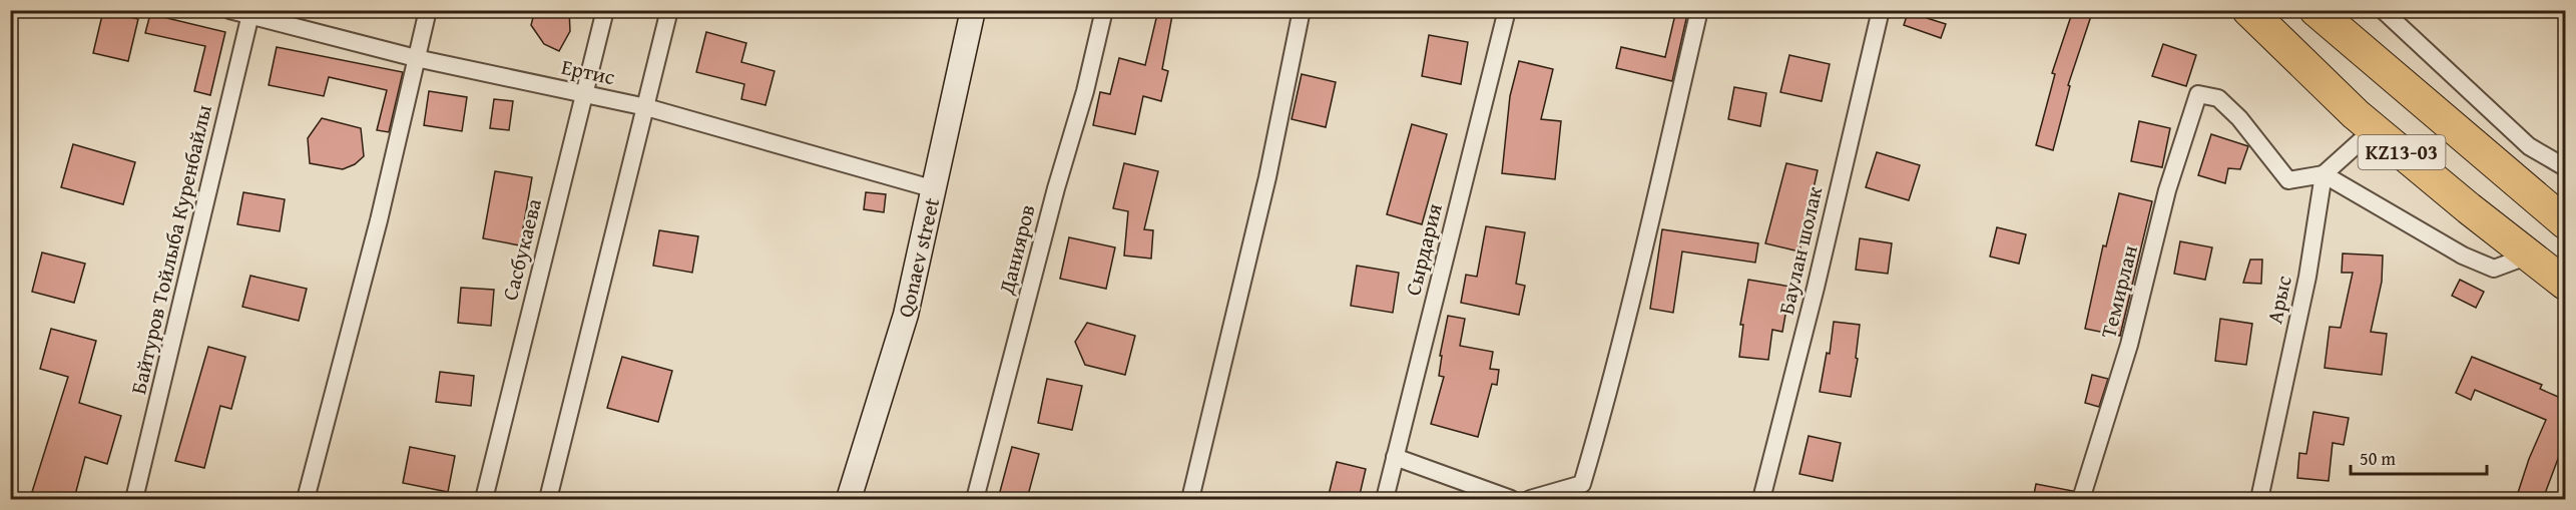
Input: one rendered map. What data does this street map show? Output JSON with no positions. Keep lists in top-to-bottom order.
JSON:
{
  "streets": {
    "highway": ["KZ13-03"],
    "main road": ["Qonaev street"],
    "street": [
      "Ертис",
      "Байтуров Тойлыба Куренбайлы",
      "Сасбукаева",
      "Данияров",
      "Сырдария",
      "Баулан шолак",
      "Темирлан",
      "Арыс"
    ]
  },
  "crossings": [
    ["Ертис", "Байтуров Тойлыба Куренбайлы"],
    ["Ертис", "Сасбукаева"],
    ["Ертис", "Qonaev street"],
    ["Темирлан", "Арыс"]
  ],
  "scale_bar": "50 m"
}
